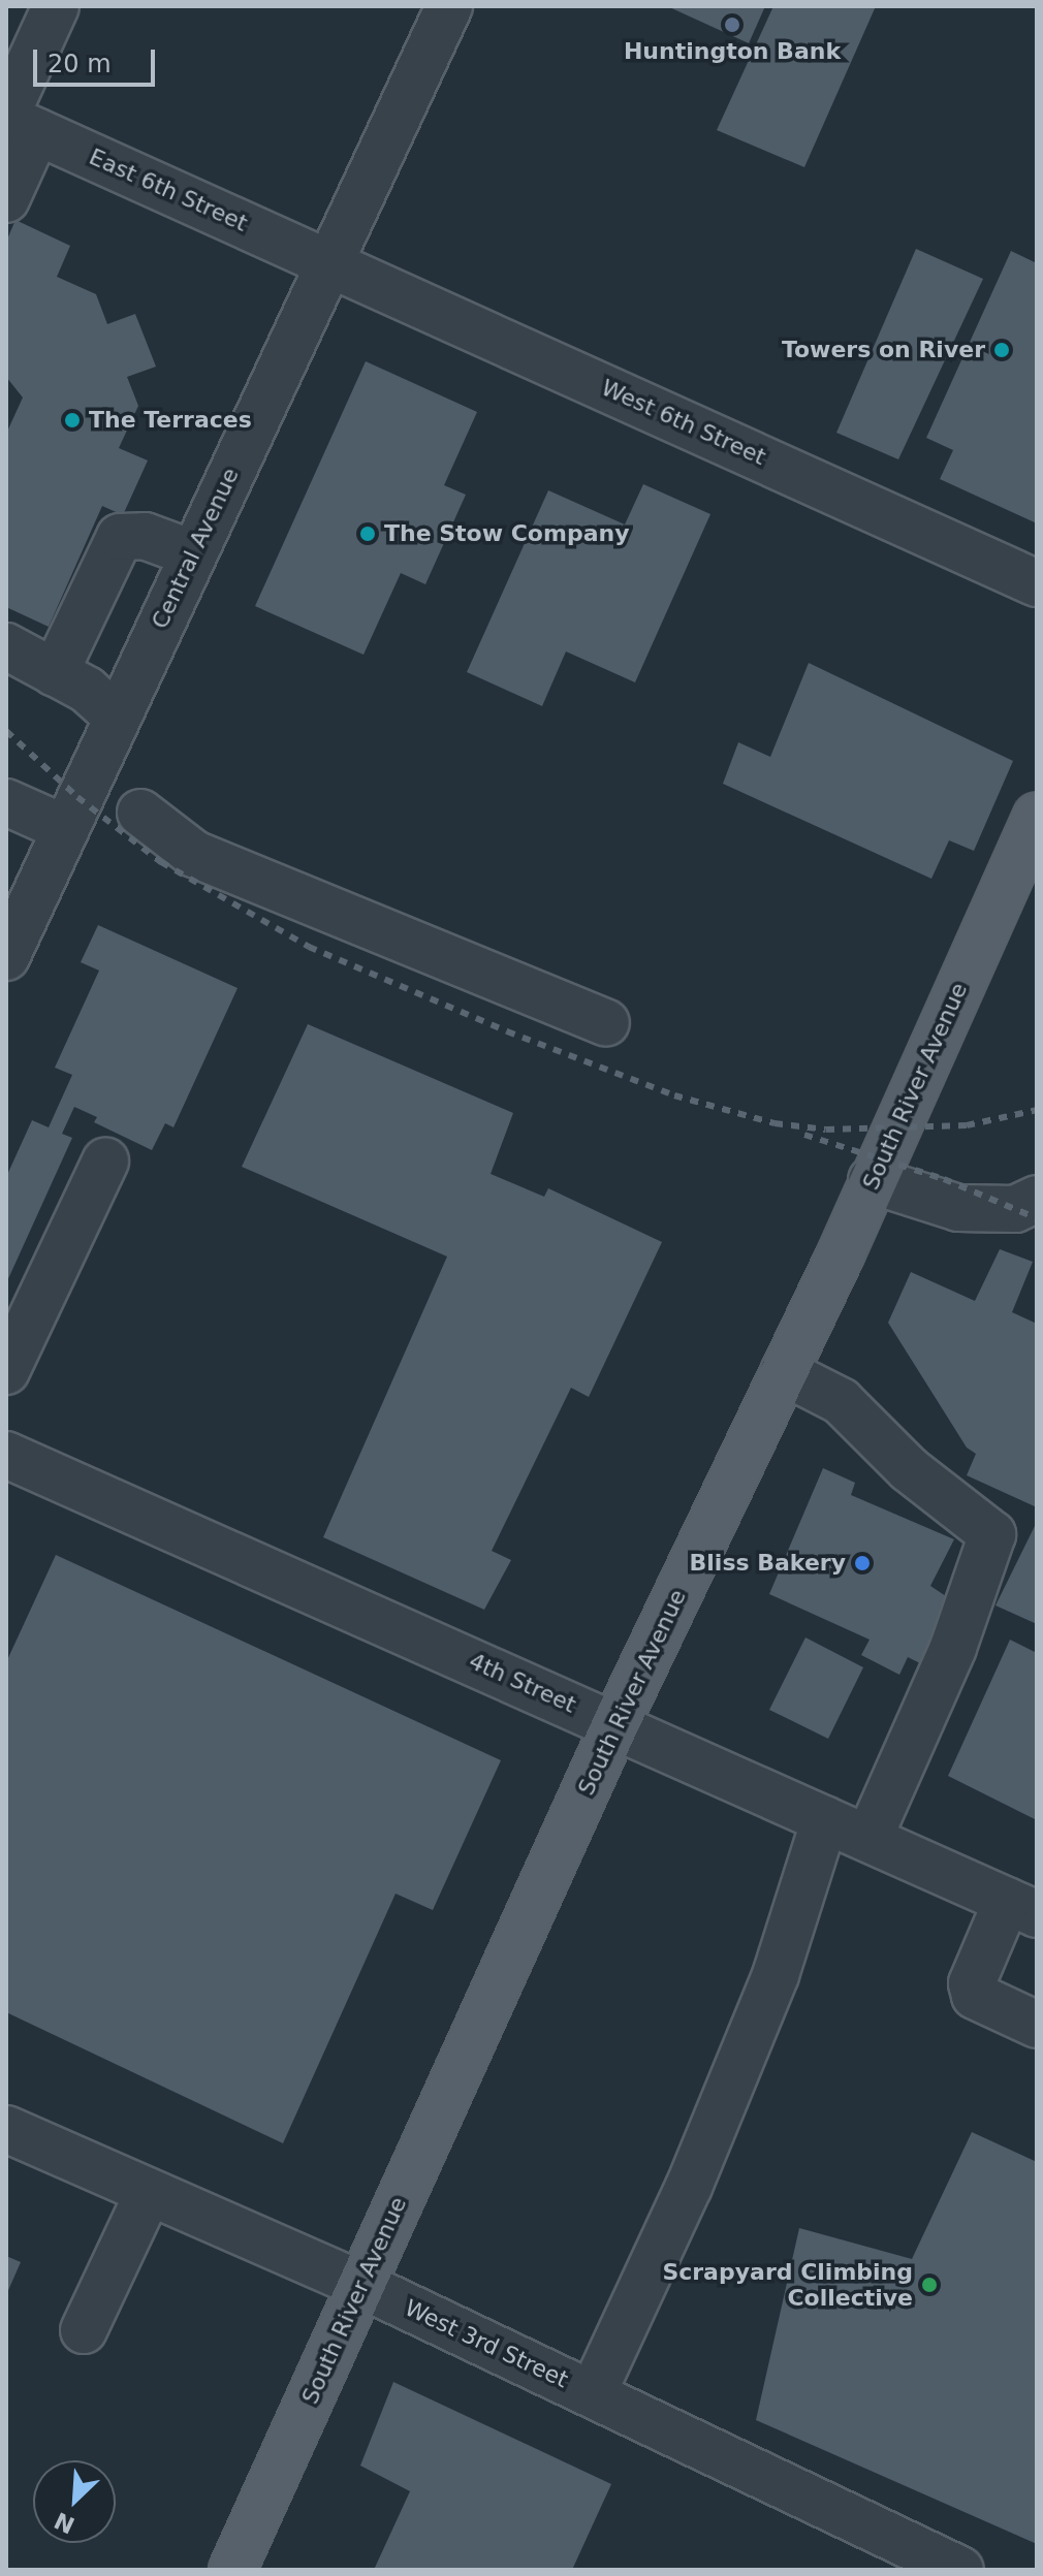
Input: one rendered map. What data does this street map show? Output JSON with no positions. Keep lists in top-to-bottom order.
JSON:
{
  "streets": {
    "main road": ["South River Avenue"],
    "street": [
      "East 6th Street",
      "West 6th Street",
      "Central Avenue",
      "4th Street",
      "West 3rd Street"
    ]
  },
  "crossings": [
    ["East 6th Street", "West 6th Street"],
    ["East 6th Street", "Central Avenue"],
    ["West 6th Street", "Central Avenue"],
    ["South River Avenue", "4th Street"],
    ["South River Avenue", "West 3rd Street"]
  ],
  "places": [
    "Huntington Bank",
    "Towers on River",
    "The Terraces",
    "The Stow Company",
    "Bliss Bakery",
    "Scrapyard Climbing Collective"
  ],
  "scale_bar": "20 m",
  "north": "bottom left"
}
